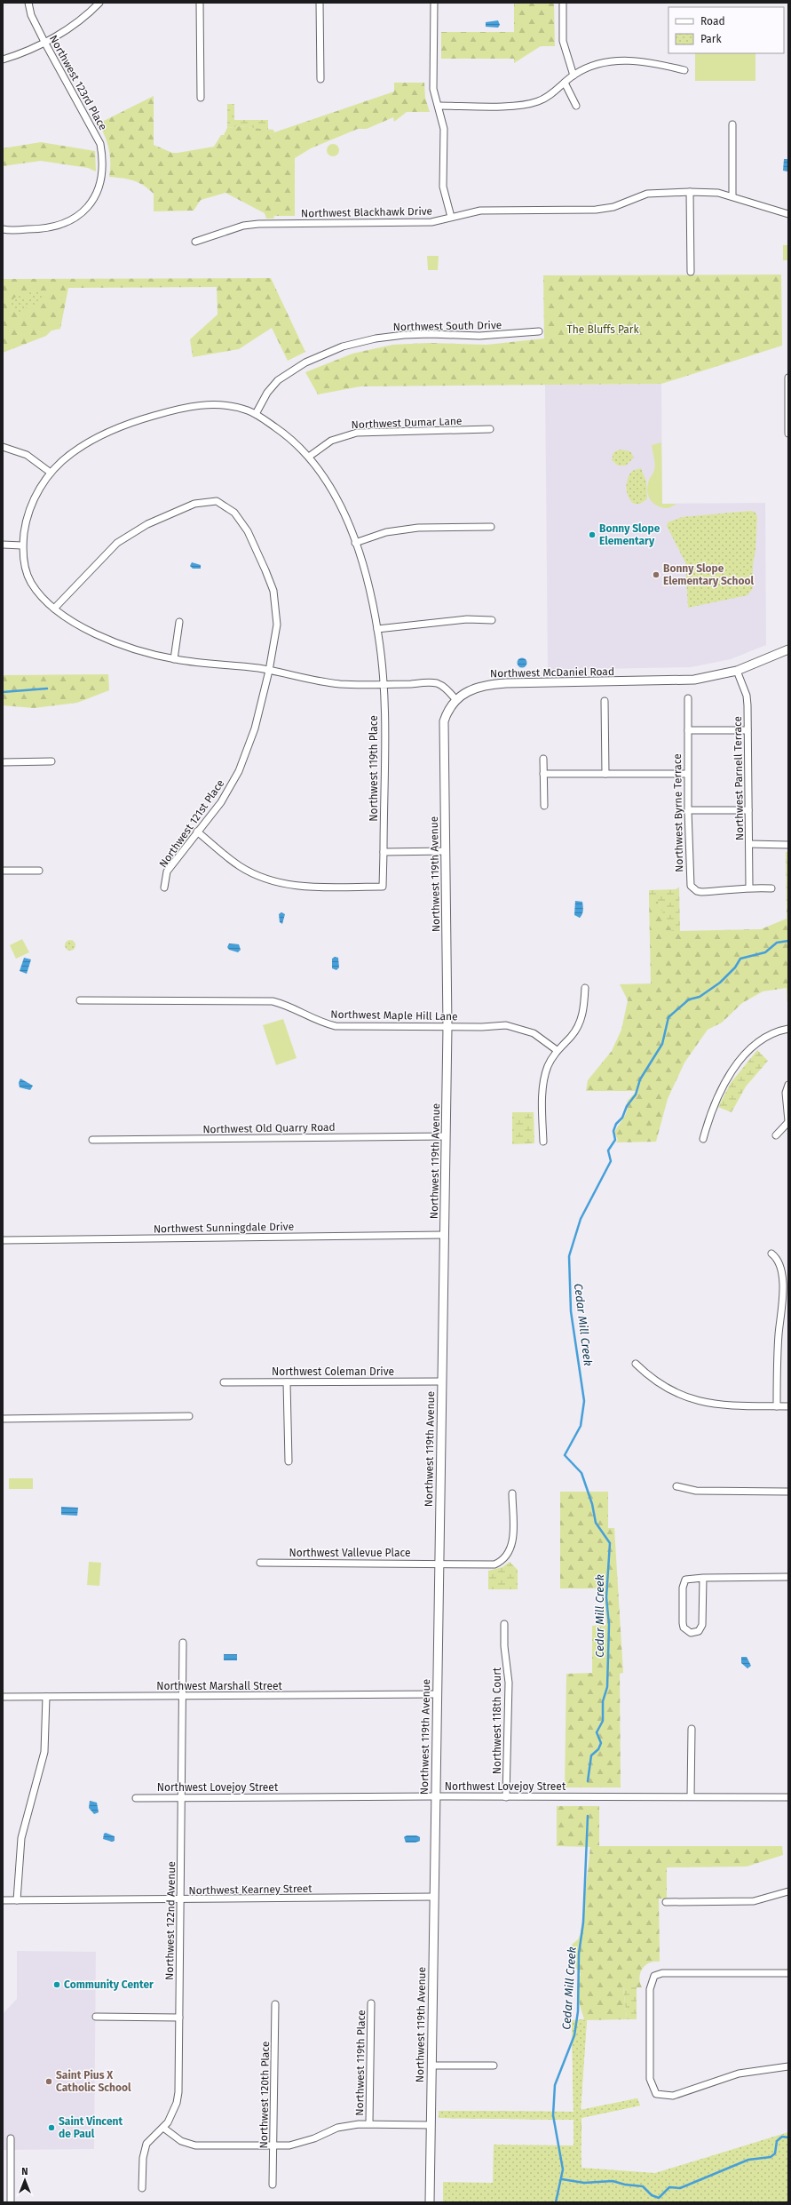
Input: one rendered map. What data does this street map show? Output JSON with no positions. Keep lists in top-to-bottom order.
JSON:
{
  "streets": {
    "street": [
      "Northwest 123rd Place",
      "Northwest Blackhawk Drive",
      "Northwest South Drive",
      "Northwest Dumar Lane",
      "Northwest McDaniel Road",
      "Northwest 119th Place",
      "Northwest Parnell Terrace",
      "Northwest Byrne Terrace",
      "Northwest 121st Place",
      "Northwest 119th Avenue",
      "Northwest Maple Hill Lane",
      "Northwest Old Quarry Road",
      "Northwest Sunningdale Drive",
      "Northwest Coleman Drive",
      "Northwest Vallevue Place",
      "Northwest Marshall Street",
      "Northwest 118th Court",
      "Northwest Lovejoy Street",
      "Northwest Kearney Street",
      "Northwest 122nd Avenue",
      "Northwest 120th Place"
    ]
  },
  "crossings": [
    ["Northwest South Drive", "Northwest 119th Place"],
    ["Northwest Dumar Lane", "Northwest 119th Place"],
    ["Northwest McDaniel Road", "Northwest Parnell Terrace"],
    ["Northwest McDaniel Road", "Northwest 119th Avenue"],
    ["Northwest 119th Place", "Northwest 121st Place"],
    ["Northwest Parnell Terrace", "Northwest Byrne Terrace"],
    ["Northwest 119th Avenue", "Northwest Maple Hill Lane"],
    ["Northwest 119th Avenue", "Northwest Old Quarry Road"],
    ["Northwest 119th Avenue", "Northwest Sunningdale Drive"],
    ["Northwest 119th Avenue", "Northwest Coleman Drive"],
    ["Northwest 119th Avenue", "Northwest Vallevue Place"],
    ["Northwest 119th Avenue", "Northwest Marshall Street"],
    ["Northwest 119th Avenue", "Northwest Lovejoy Street"],
    ["Northwest 119th Avenue", "Northwest Kearney Street"],
    ["Northwest Marshall Street", "Northwest 122nd Avenue"],
    ["Northwest 118th Court", "Northwest Lovejoy Street"],
    ["Northwest Lovejoy Street", "Northwest 122nd Avenue"],
    ["Northwest Kearney Street", "Northwest 122nd Avenue"]
  ],
  "water": ["Cedar Mill Creek"],
  "parks": ["The Bluffs Park"],
  "places": [
    "Bonny Slope Elementary",
    "Bonny Slope Elementary School",
    "Community Center",
    "Saint Pius X Catholic School",
    "Saint Vincent de Paul"
  ],
  "legend": ["Road", "Park"],
  "north": "top"
}
